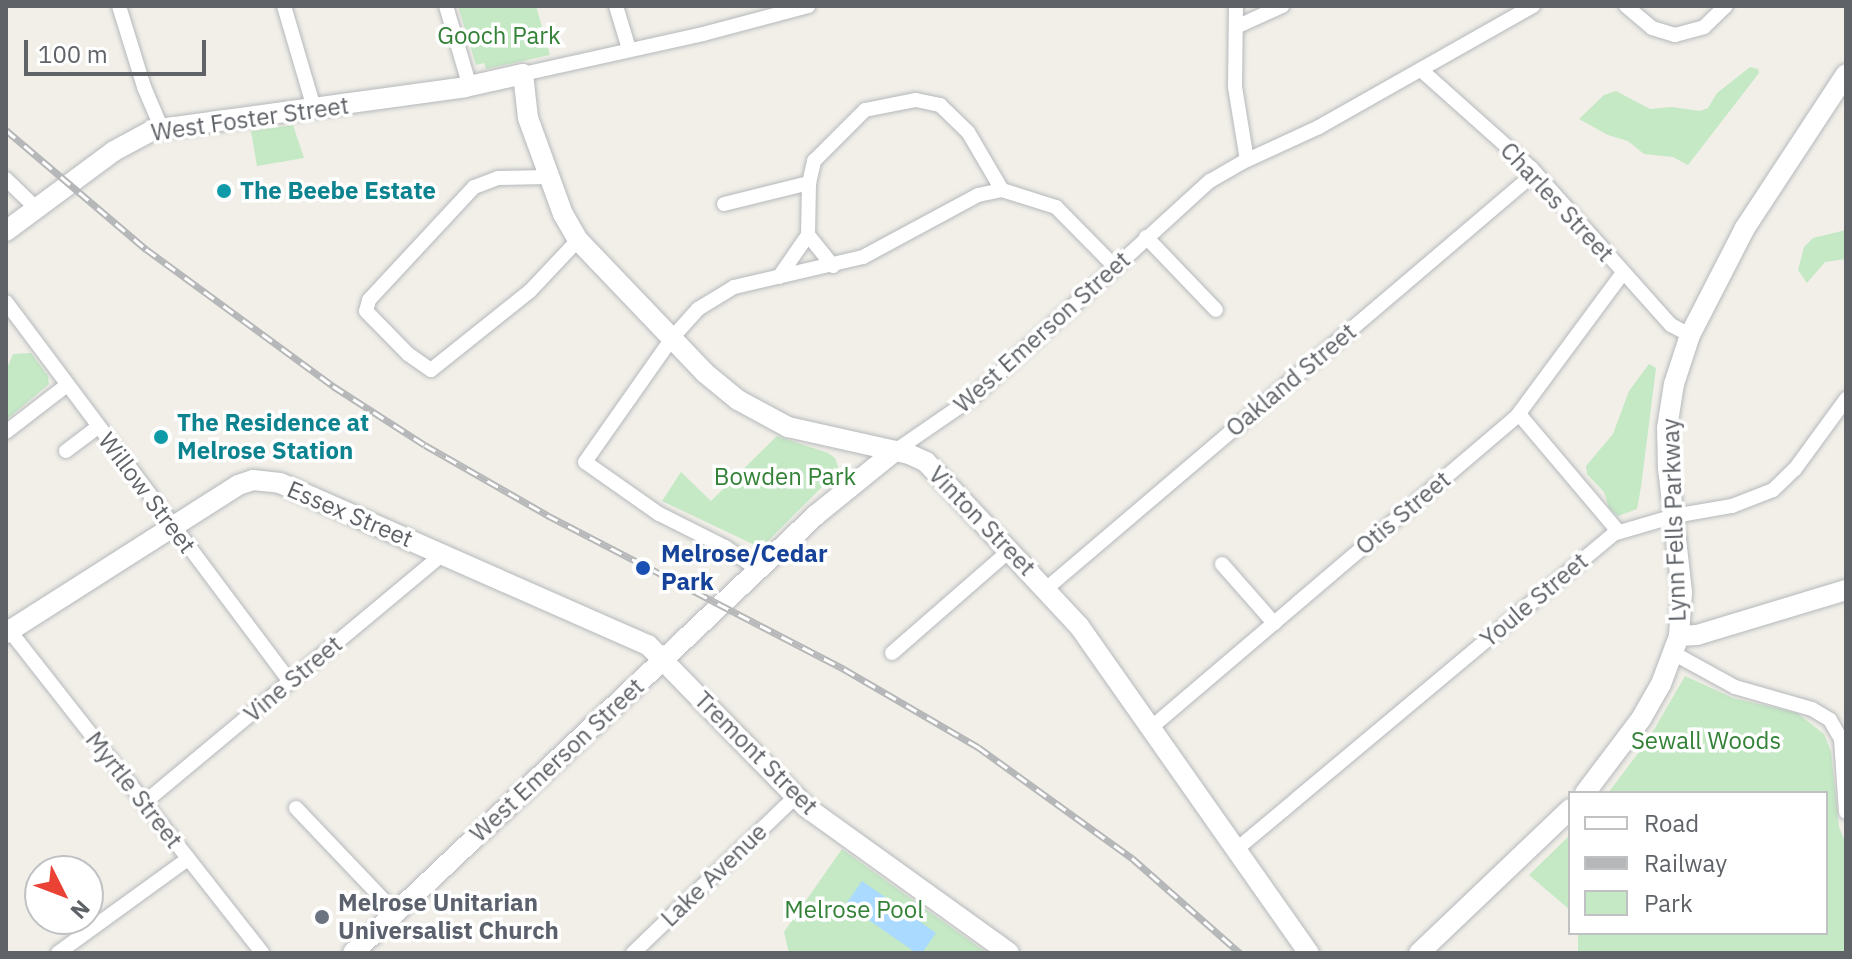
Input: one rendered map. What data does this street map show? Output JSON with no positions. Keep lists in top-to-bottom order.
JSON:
{
  "streets": {
    "street": [
      "West Foster Street",
      "Charles Street",
      "West Emerson Street",
      "Oakland Street",
      "Willow Street",
      "Otis Street",
      "Essex Street",
      "Lynn Fells Parkway",
      "Vinton Street",
      "Youle Street",
      "Vine Street",
      "Tremont Street",
      "Myrtle Street",
      "Lake Avenue"
    ]
  },
  "crossings": [
    ["West Foster Street", "Vinton Street"],
    ["Charles Street", "West Emerson Street"],
    ["Charles Street", "Oakland Street"],
    ["Charles Street", "Otis Street"],
    ["Charles Street", "Lynn Fells Parkway"],
    ["West Emerson Street", "Essex Street"],
    ["West Emerson Street", "Vinton Street"],
    ["West Emerson Street", "Tremont Street"],
    ["Oakland Street", "Vinton Street"],
    ["Willow Street", "Essex Street"],
    ["Willow Street", "Vine Street"],
    ["Otis Street", "Vinton Street"],
    ["Essex Street", "Vine Street"],
    ["Essex Street", "Tremont Street"],
    ["Essex Street", "Myrtle Street"],
    ["Lynn Fells Parkway", "Youle Street"],
    ["Vinton Street", "Youle Street"],
    ["Vine Street", "Myrtle Street"],
    ["Tremont Street", "Lake Avenue"]
  ],
  "parks": [
    "Gooch Park",
    "Bowden Park",
    "Sewall Woods",
    "Melrose Pool"
  ],
  "places": [
    "The Beebe Estate",
    "The Residence at Melrose Station",
    "Melrose/Cedar Park",
    "Melrose Unitarian Universalist Church"
  ],
  "legend": ["Road", "Railway", "Park"],
  "scale_bar": "100 m",
  "north": "bottom right"
}
